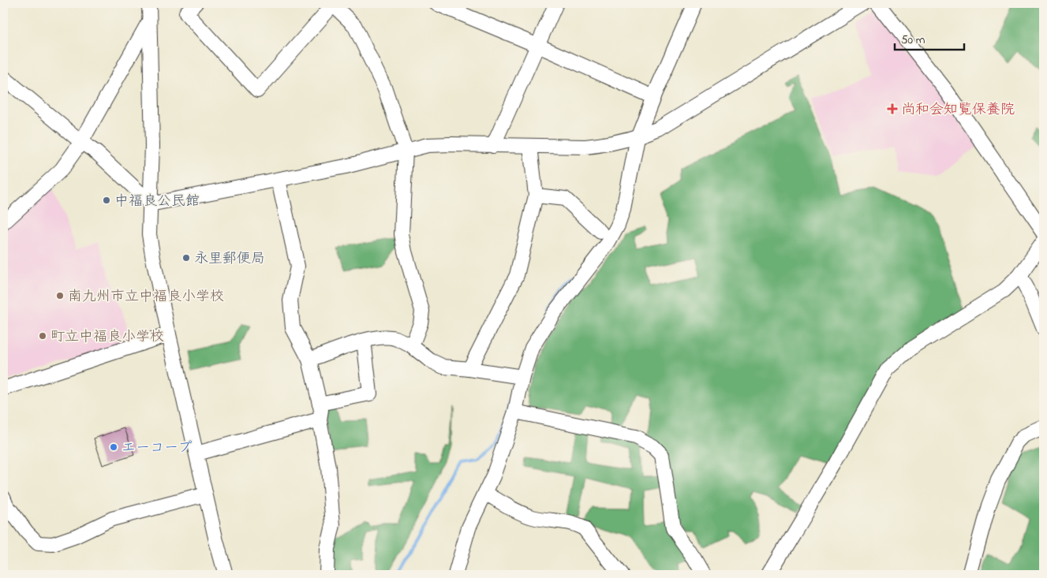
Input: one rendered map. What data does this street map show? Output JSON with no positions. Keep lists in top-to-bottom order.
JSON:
{
  "places": {
    "health": ["尚和会知覧保養院"],
    "other": [
      "中福良公民館",
      "永里郵便局",
      "南九州市立中福良小学校",
      "町立中福良小学校",
      "エーコープ"
    ]
  },
  "scale_bar": "50 m"
}
